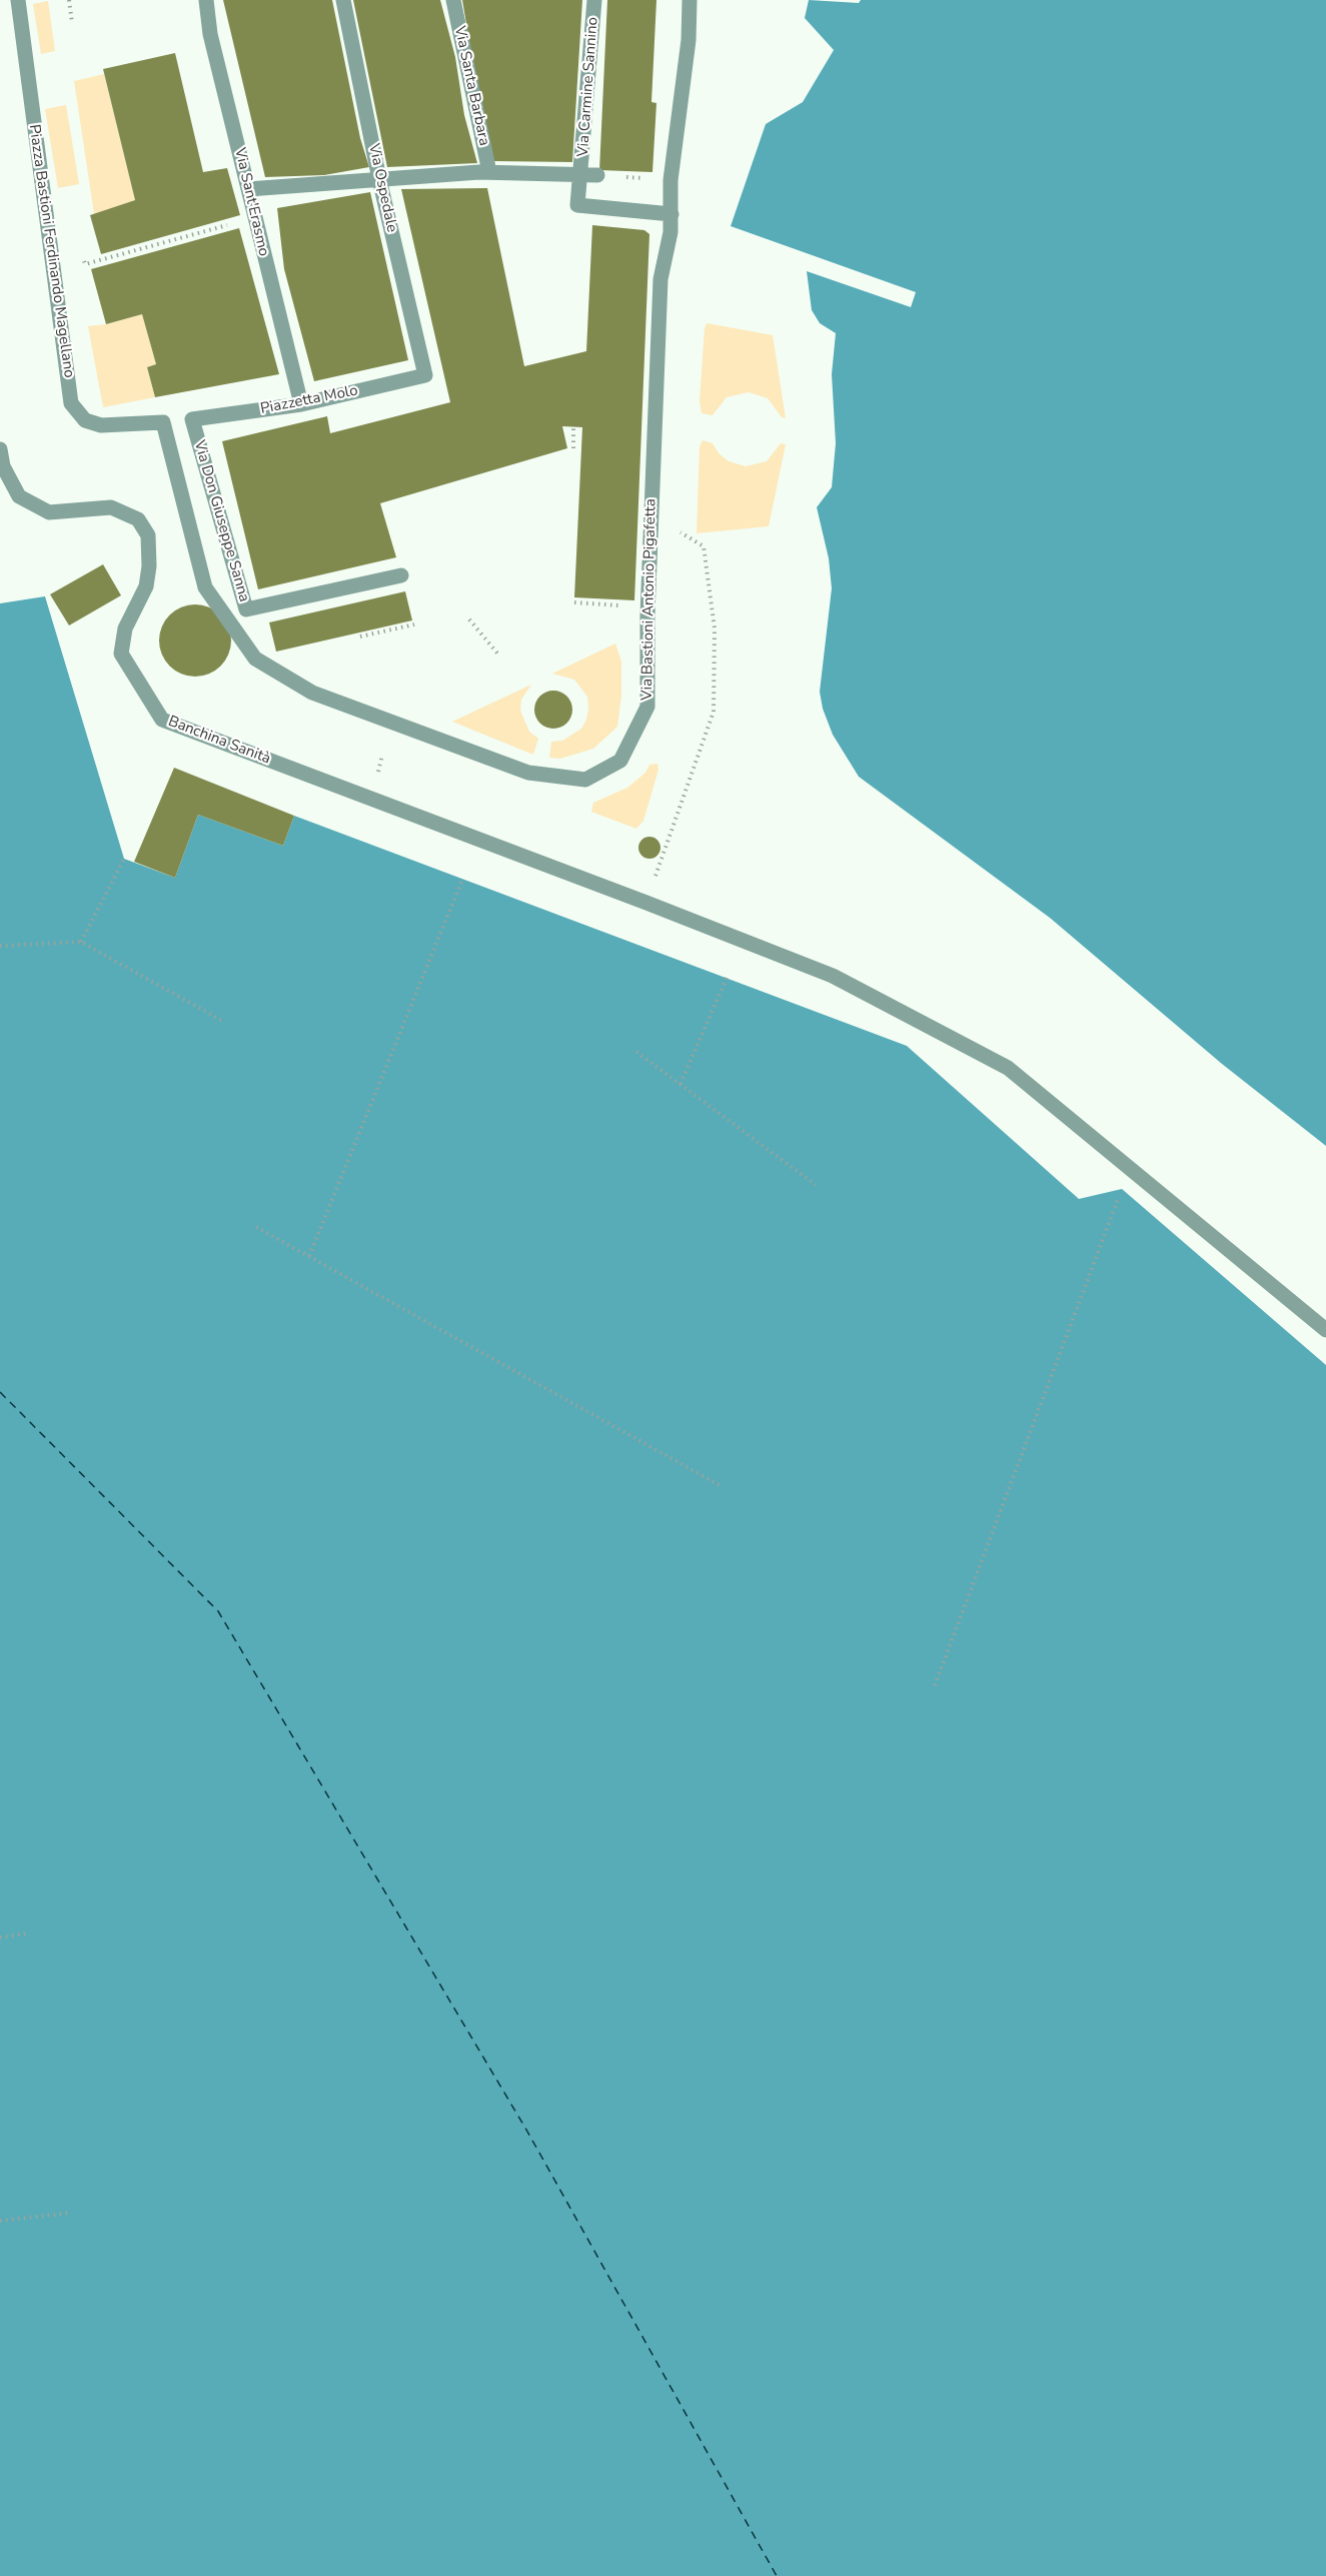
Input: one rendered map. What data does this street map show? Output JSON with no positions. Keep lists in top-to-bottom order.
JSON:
{
  "streets": {
    "street": [
      "Via Santa Barbara",
      "Via Carmine Sannino",
      "Via Ospedale",
      "Via Sant'Erasmo",
      "Piazza Bastioni Ferdinando Magellano",
      "Piazzetta Molo",
      "Via Don Giuseppe Sanna",
      "Via Bastioni Antonio Pigafetta",
      "Banchina Sanità"
    ]
  },
  "crossings": [
    ["Via Santa Barbara", "Via Carmine Sannino"],
    ["Via Carmine Sannino", "Via Ospedale"],
    ["Via Carmine Sannino", "Via Sant'Erasmo"],
    ["Via Ospedale", "Piazzetta Molo"],
    ["Via Sant'Erasmo", "Piazzetta Molo"],
    ["Piazza Bastioni Ferdinando Magellano", "Via Bastioni Antonio Pigafetta"],
    ["Piazzetta Molo", "Via Don Giuseppe Sanna"]
  ]
}
